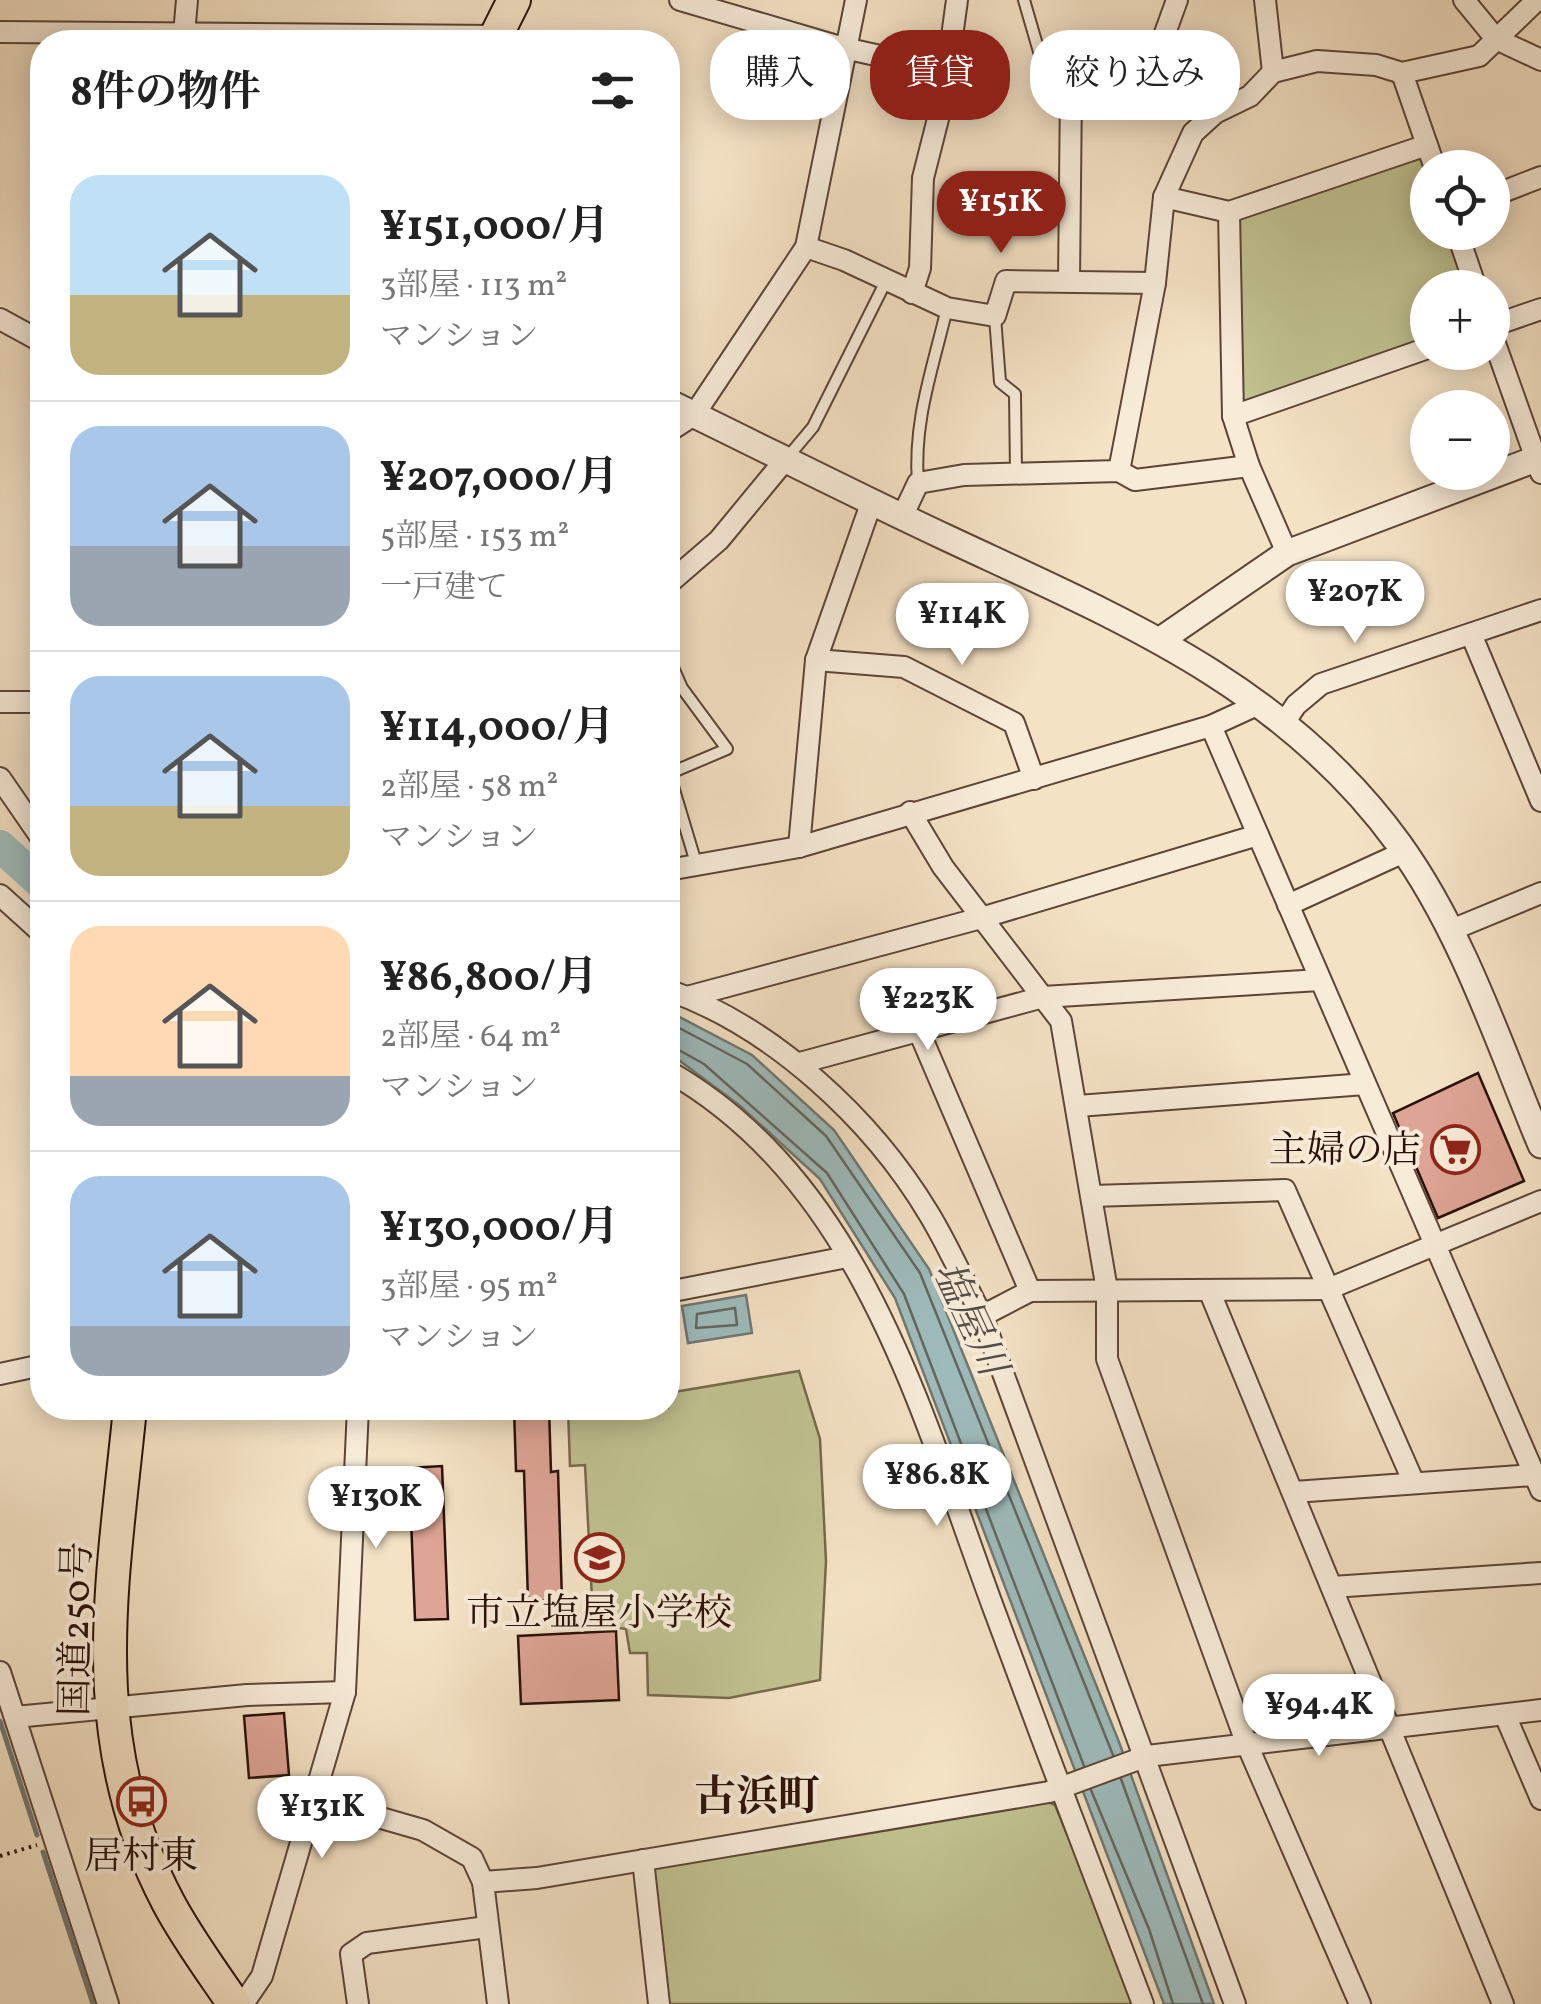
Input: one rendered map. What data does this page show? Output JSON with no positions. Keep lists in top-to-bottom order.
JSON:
{
  "streets": {
    "highway": ["国道250号"]
  },
  "districts": ["古浜町"],
  "water": ["塩屋川"],
  "places": {
    "supermarket": ["主婦の店"],
    "school or university": ["市立塩屋小学校"],
    "bus stop": ["居村東"]
  },
  "page": {
    "chip": ["購入", "賃貸", "絞り込み"],
    "heading": "8件の物件",
    "map_buttons": ["+", "−"],
    "list": [
      {
        "name": "¥151,000/月",
        "note": "3部屋 · 113 m² · マンション"
      },
      {
        "name": "¥207,000/月",
        "note": "5部屋 · 153 m² · 一戸建て"
      },
      {
        "name": "¥114,000/月",
        "note": "2部屋 · 58 m² · マンション"
      },
      {
        "name": "¥86,800/月",
        "note": "2部屋 · 64 m² · マンション"
      },
      {
        "name": "¥130,000/月",
        "note": "3部屋 · 95 m² · マンション"
      }
    ],
    "price": [
      "¥151K",
      "¥207K",
      "¥114K",
      "¥223K",
      "¥86.8K",
      "¥130K",
      "¥94.4K",
      "¥131K"
    ]
  }
}
